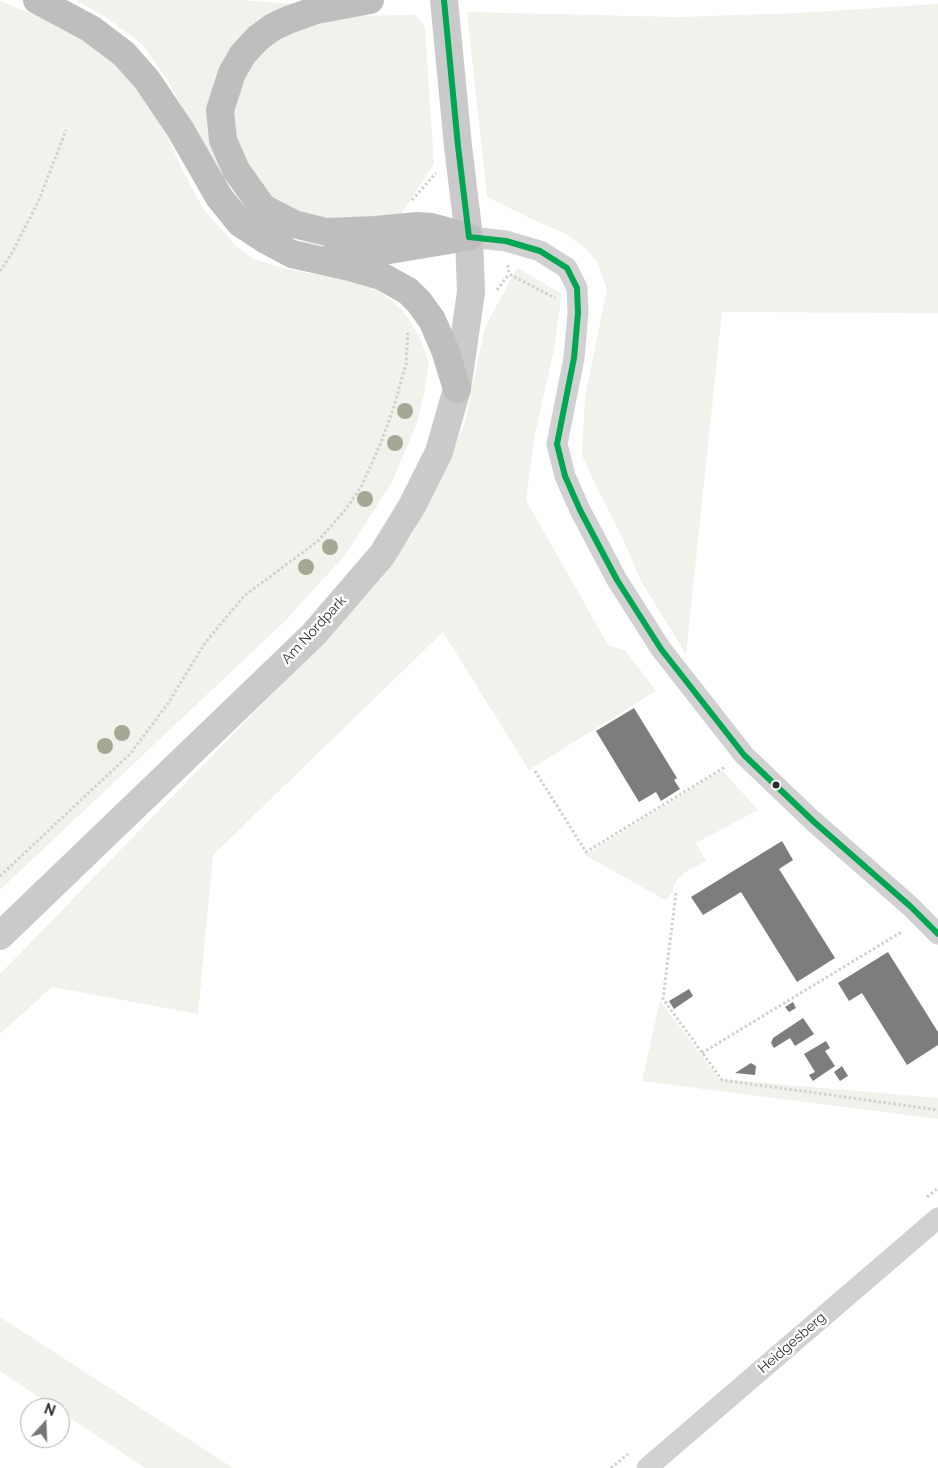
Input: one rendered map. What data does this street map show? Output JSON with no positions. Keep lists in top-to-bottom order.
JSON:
{
  "streets": {
    "street": ["Am Nordpark", "Heidgesberg"]
  },
  "north": "top"
}
